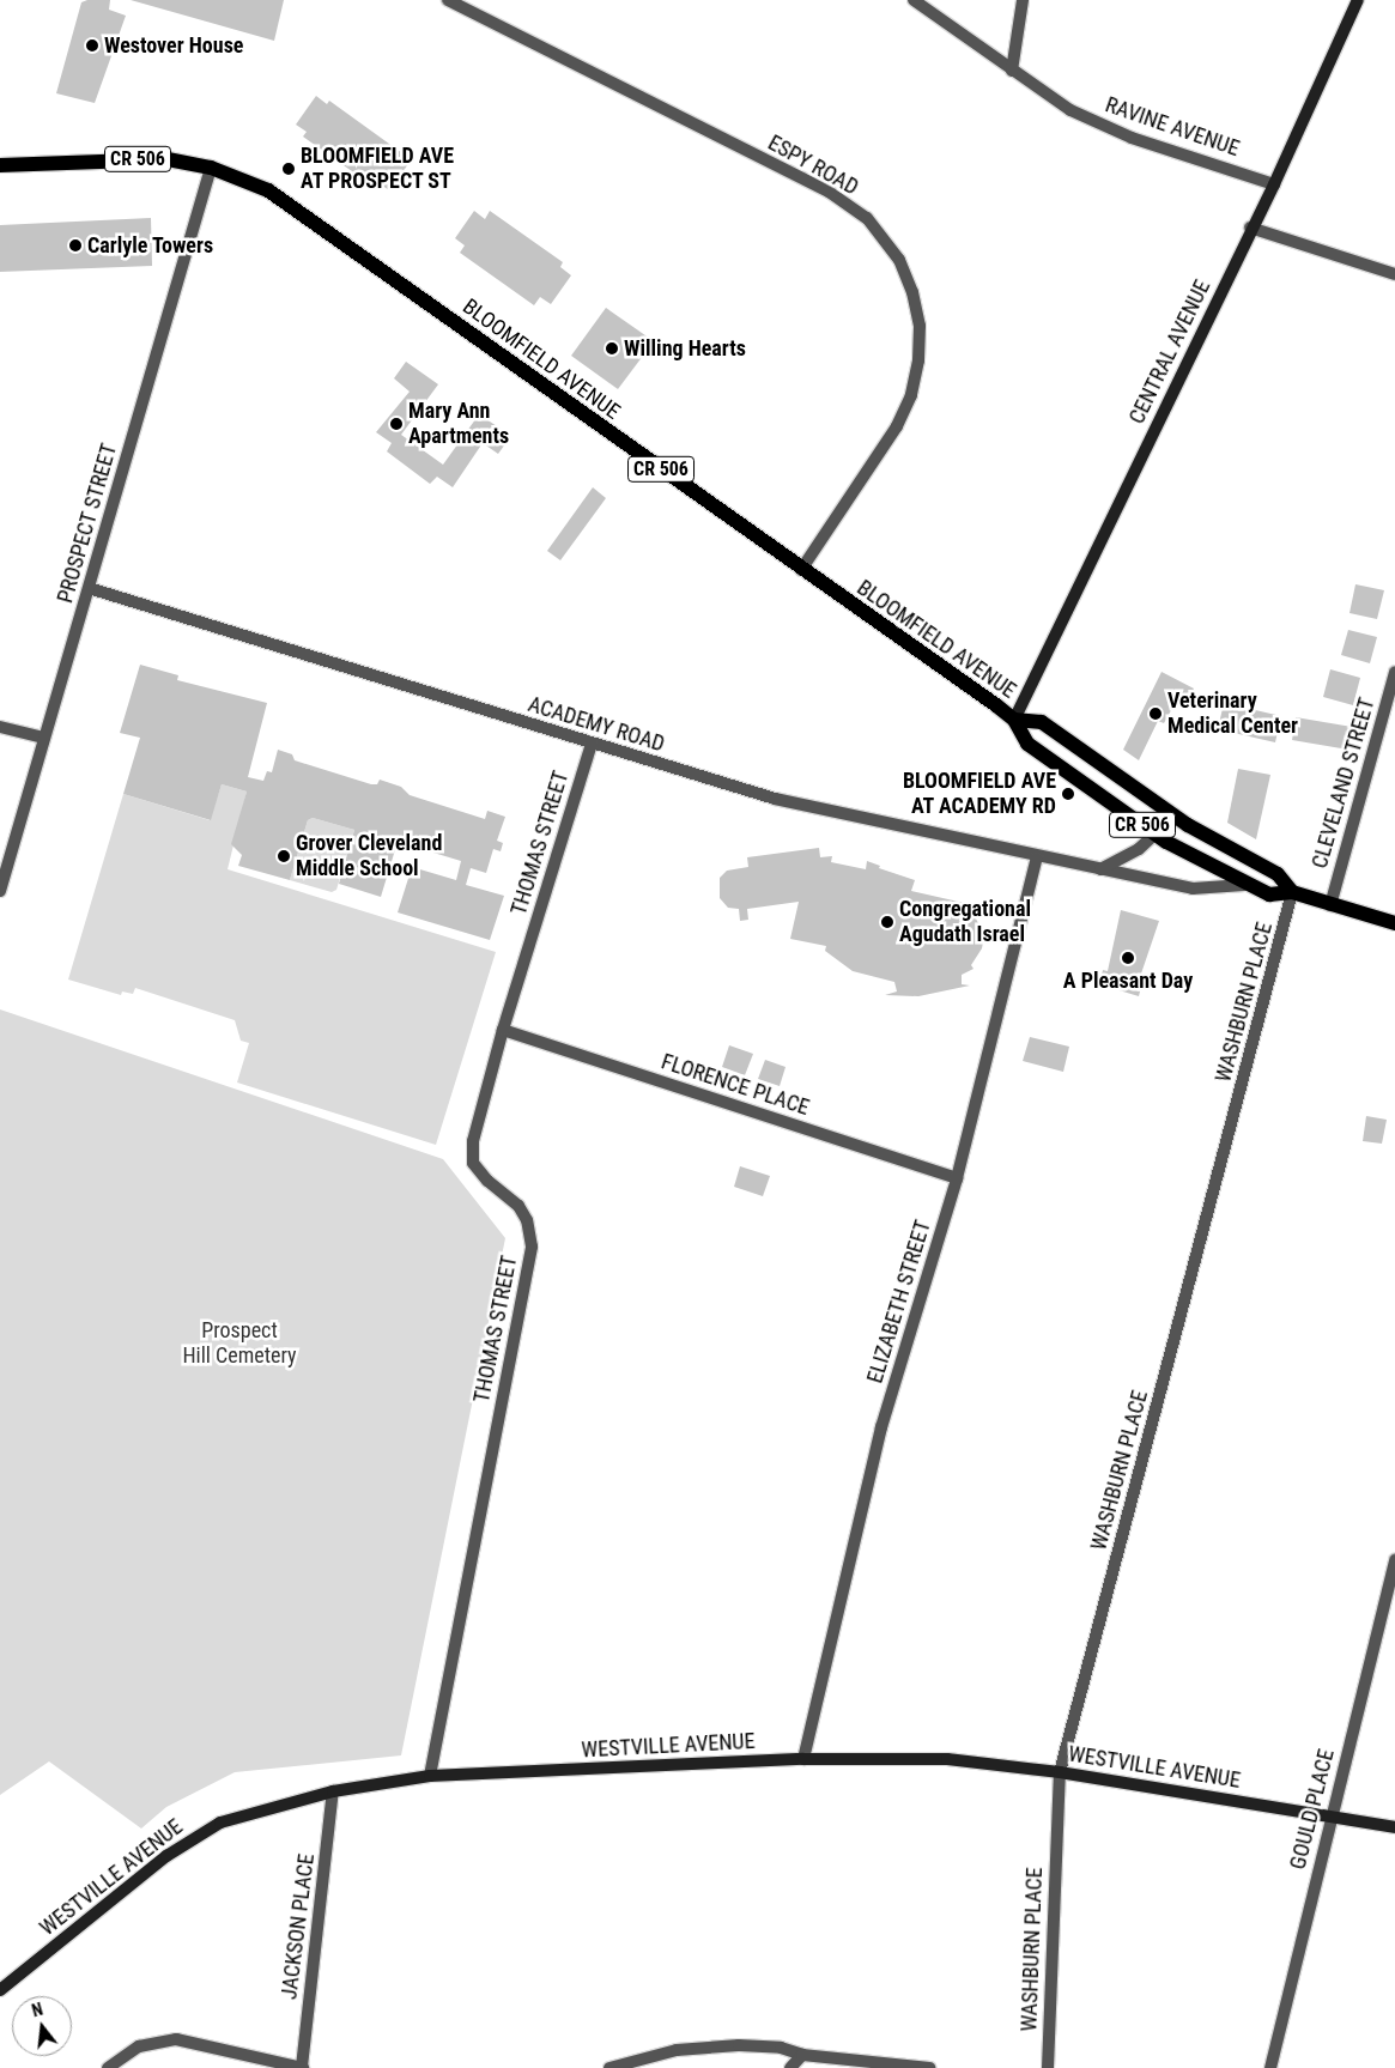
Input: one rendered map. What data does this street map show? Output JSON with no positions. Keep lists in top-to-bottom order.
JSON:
{
  "streets": {
    "main road": ["CR 506", "BLOOMFIELD AVENUE"],
    "street": [
      "RAVINE AVENUE",
      "ESPY ROAD",
      "CENTRAL AVENUE",
      "PROSPECT STREET",
      "ACADEMY ROAD",
      "CLEVELAND STREET",
      "THOMAS STREET",
      "WASHBURN PLACE",
      "FLORENCE PLACE",
      "ELIZABETH STREET",
      "WESTVILLE AVENUE",
      "GOULD PLACE",
      "JACKSON PLACE"
    ]
  },
  "crossings": [
    ["RAVINE AVENUE", "CENTRAL AVENUE"],
    ["ESPY ROAD", "BLOOMFIELD AVENUE"],
    ["CENTRAL AVENUE", "BLOOMFIELD AVENUE"],
    ["BLOOMFIELD AVENUE", "PROSPECT STREET"],
    ["BLOOMFIELD AVENUE", "ACADEMY ROAD"],
    ["BLOOMFIELD AVENUE", "CLEVELAND STREET"],
    ["BLOOMFIELD AVENUE", "WASHBURN PLACE"],
    ["PROSPECT STREET", "ACADEMY ROAD"],
    ["ACADEMY ROAD", "THOMAS STREET"],
    ["ACADEMY ROAD", "ELIZABETH STREET"],
    ["THOMAS STREET", "FLORENCE PLACE"],
    ["THOMAS STREET", "WESTVILLE AVENUE"],
    ["WASHBURN PLACE", "WESTVILLE AVENUE"],
    ["FLORENCE PLACE", "ELIZABETH STREET"],
    ["ELIZABETH STREET", "WESTVILLE AVENUE"],
    ["WESTVILLE AVENUE", "GOULD PLACE"],
    ["WESTVILLE AVENUE", "JACKSON PLACE"]
  ],
  "parks": ["Prospect Hill Cemetery"],
  "places": [
    "Westover House",
    "BLOOMFIELD AVE AT PROSPECT ST",
    "Carlyle Towers",
    "Willing Hearts",
    "Mary Ann Apartments",
    "Veterinary Medical Center",
    "BLOOMFIELD AVE AT ACADEMY RD",
    "Grover Cleveland Middle School",
    "Congregational Agudath Israel",
    "A Pleasant Day"
  ],
  "north": "top"
}
